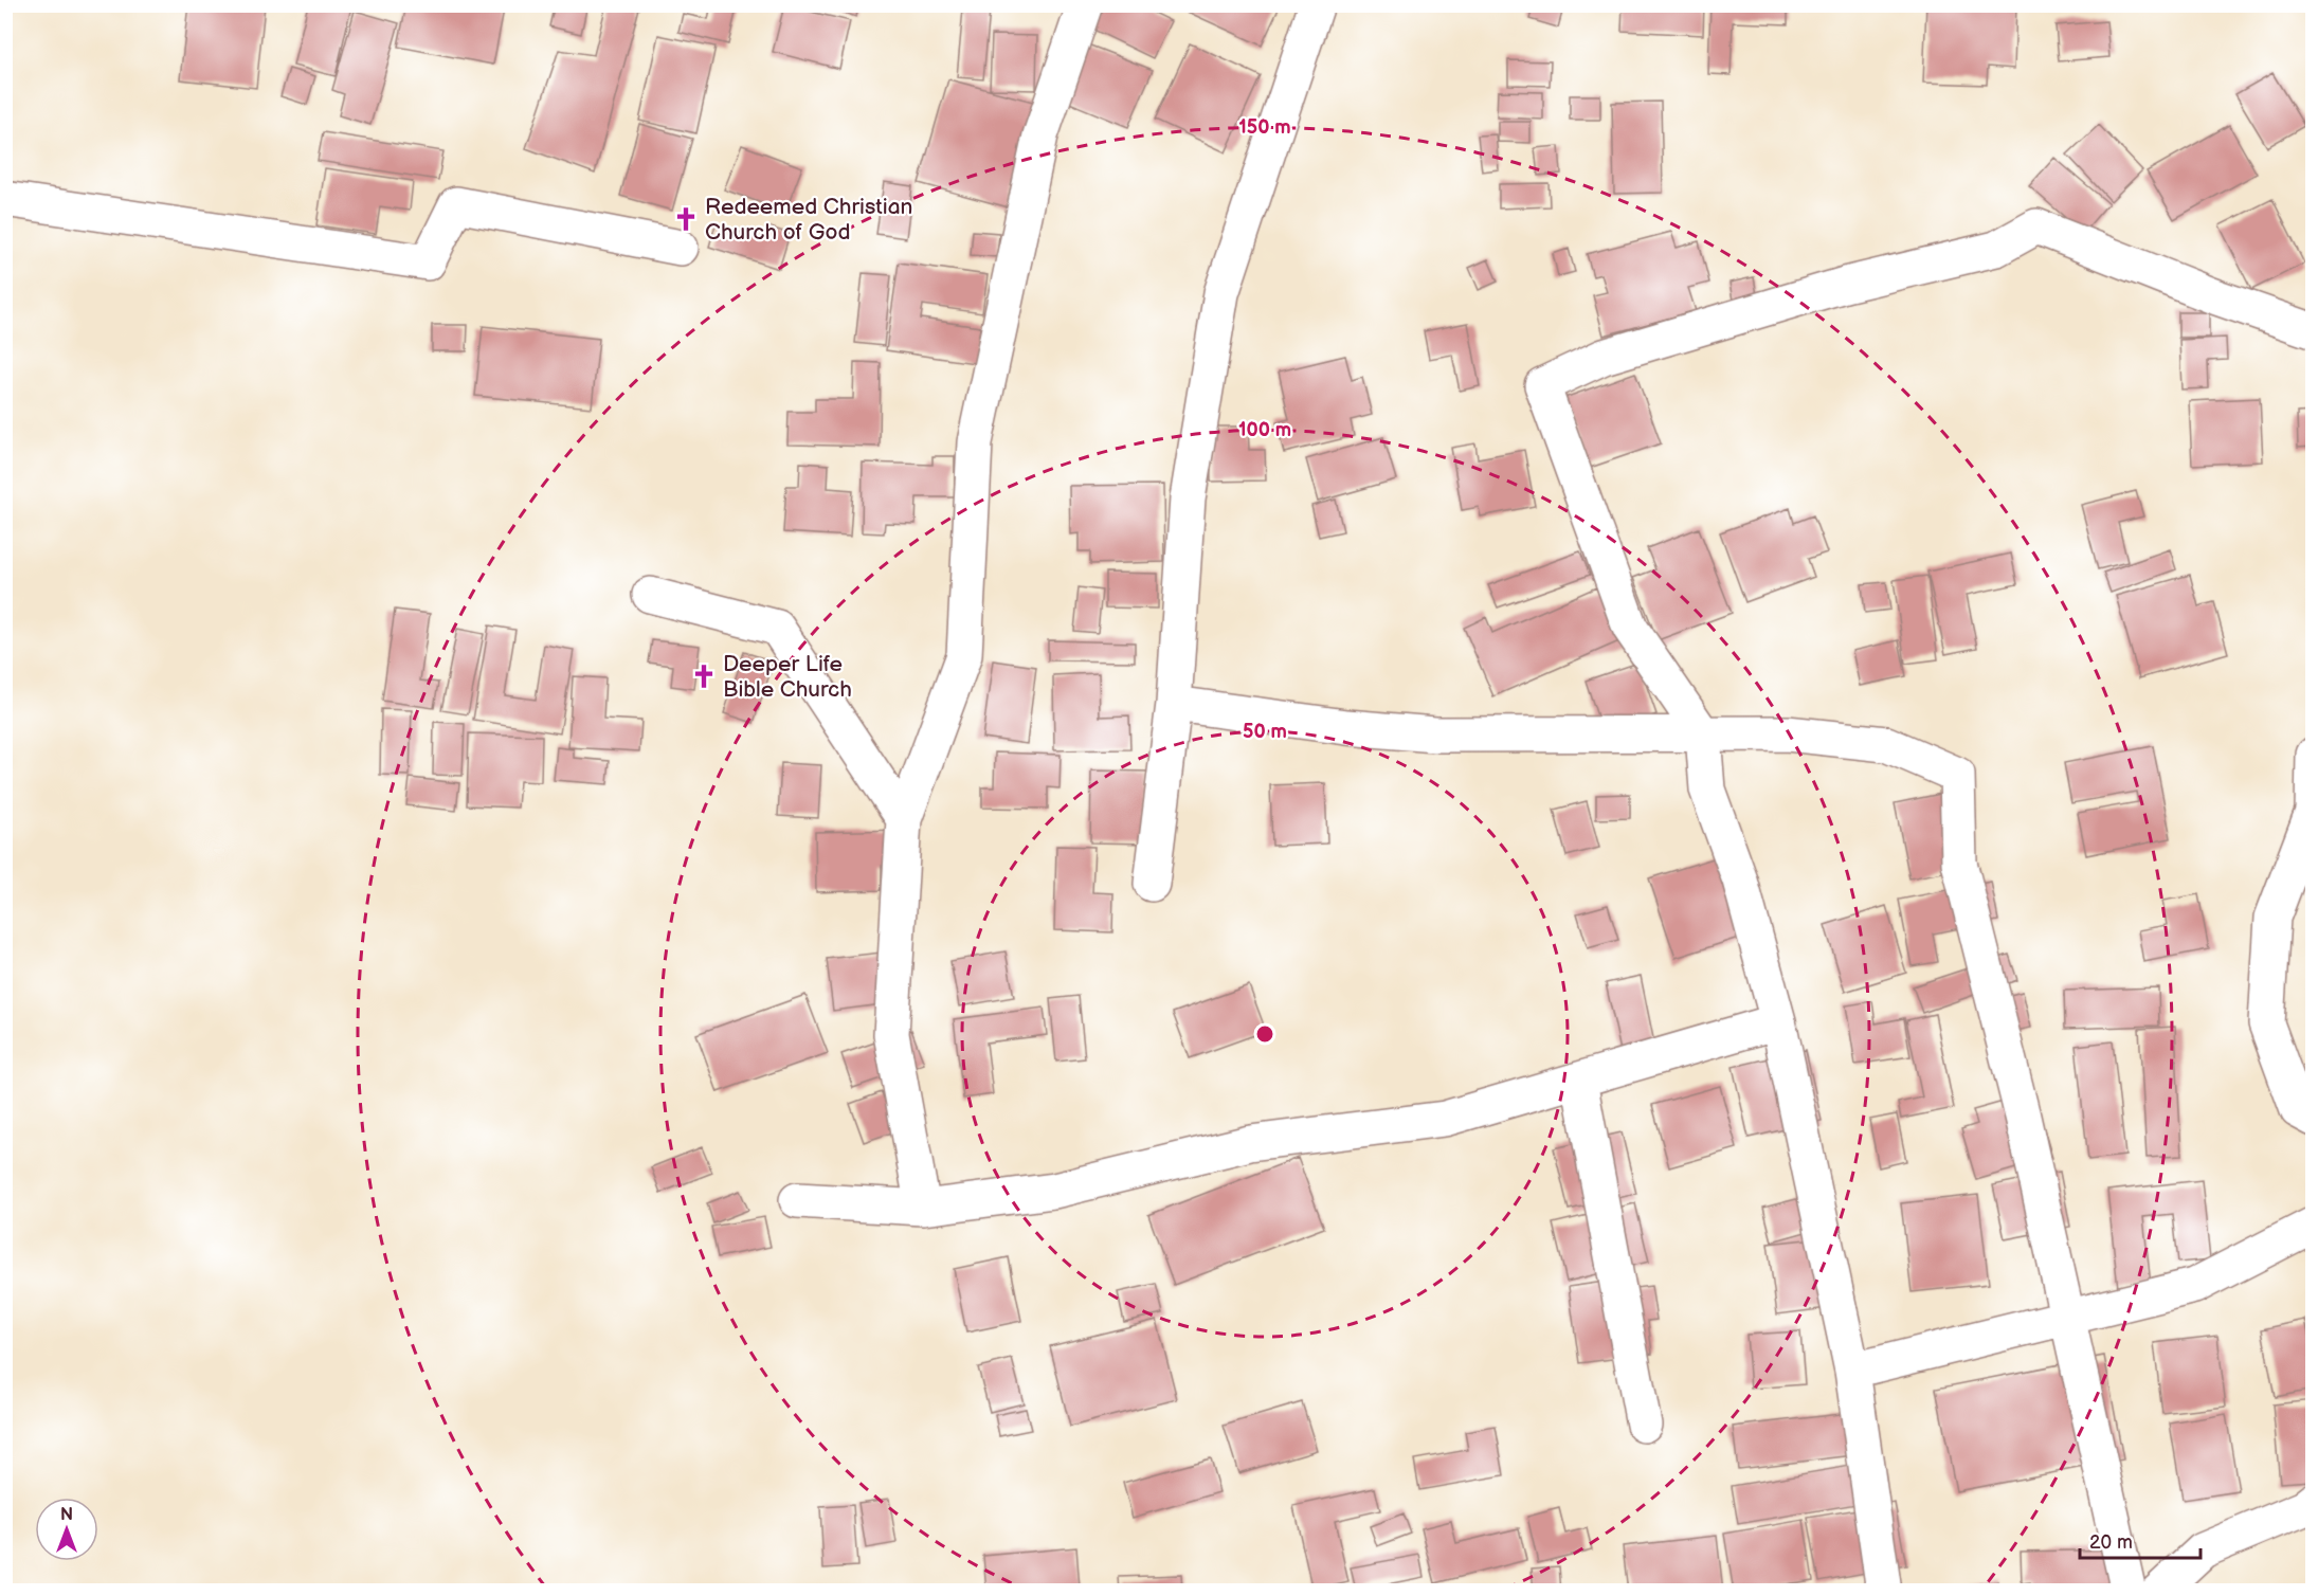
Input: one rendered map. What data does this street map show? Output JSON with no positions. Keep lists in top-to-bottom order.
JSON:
{
  "places": {
    "church": ["Redeemed Christian Church of God", "Deeper Life Bible Church"]
  },
  "scale_bar": "20 m",
  "north": "top",
  "rings": ["150 m", "100 m", "50 m"]
}
